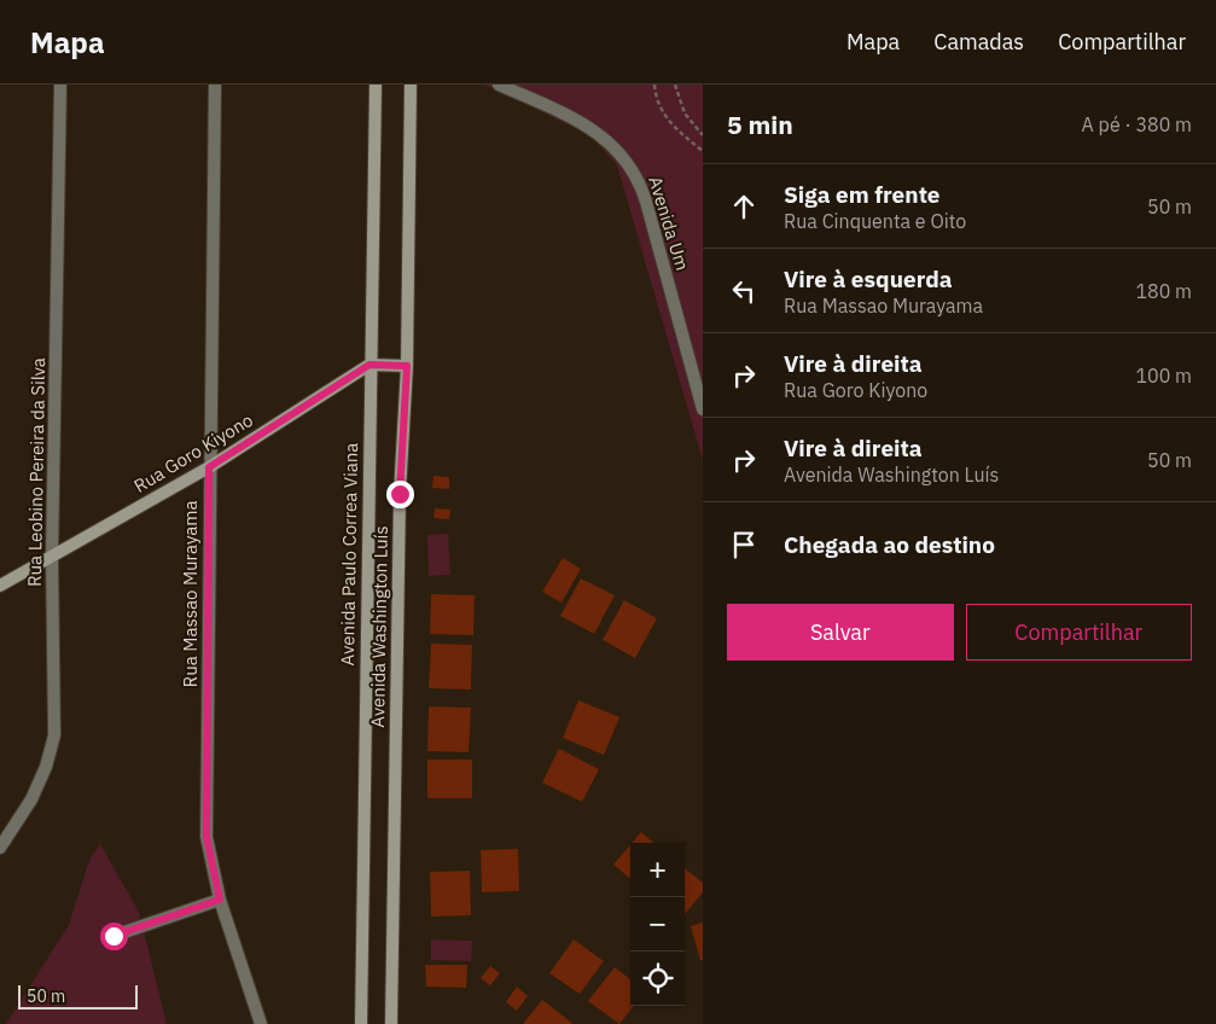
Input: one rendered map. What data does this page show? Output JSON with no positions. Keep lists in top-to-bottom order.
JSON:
{
  "streets": {
    "street": [
      "Avenida Um",
      "Rua Goro Kiyono",
      "Rua Leobino Pereira da Silva",
      "Avenida Paulo Correa Viana",
      "Rua Massao Murayama",
      "Avenida Washington Luís"
    ]
  },
  "crossings": [
    ["Rua Goro Kiyono", "Rua Leobino Pereira da Silva"],
    ["Rua Goro Kiyono", "Avenida Paulo Correa Viana"],
    ["Rua Goro Kiyono", "Rua Massao Murayama"]
  ],
  "scale_bar": "50 m",
  "page": {
    "header": "Mapa",
    "nav": ["Mapa", "Camadas", "Compartilhar"],
    "heading": ["5 min", "A pé · 380 m"],
    "list": [
      ["Siga em frente", "Rua Cinquenta e Oito", "50 m"],
      ["Vire à esquerda", "Rua Massao Murayama", "180 m"],
      ["Vire à direita", "Rua Goro Kiyono", "100 m"],
      ["Vire à direita", "Avenida Washington Luís", "50 m"],
      "Chegada ao destino"
    ],
    "buttons": ["Salvar", "Compartilhar"],
    "map_buttons": ["+", "−"],
    "scale": "50 m"
  }
}
